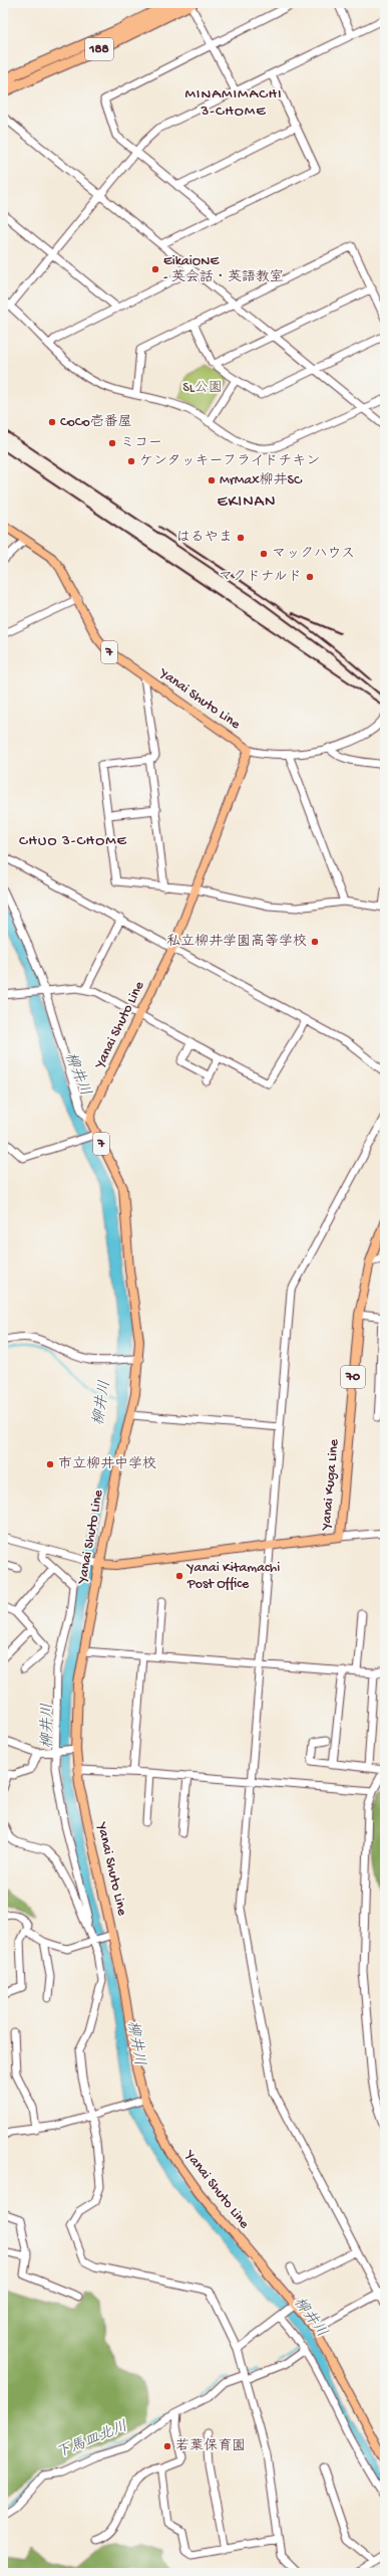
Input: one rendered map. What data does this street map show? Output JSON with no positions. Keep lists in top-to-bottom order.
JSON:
{
  "streets": {
    "highway": ["188"],
    "main road": [
      "7",
      "Yanai Shuto Line",
      "70",
      "Yanai Kuga Line"
    ]
  },
  "crossings": [
    ["Yanai Shuto Line", "Yanai Kuga Line"]
  ],
  "districts": ["MINAMIMACHI 3-CHOME", "EKINAN", "CHUO 3-CHOME"],
  "water": ["柳井川", "下馬皿北川"],
  "parks": ["SL公園"],
  "places": [
    "EikaiONE - 英会話・英語教室",
    "CoCo壱番屋",
    "ミコー",
    "ケンタッキーフライドチキン",
    "MrMax柳井SC",
    "はるやま",
    "マックハウス",
    "マクドナルド",
    "私立柳井学園高等学校",
    "市立柳井中学校",
    "Yanai Kitamachi Post Office",
    "若葉保育園"
  ]
}
